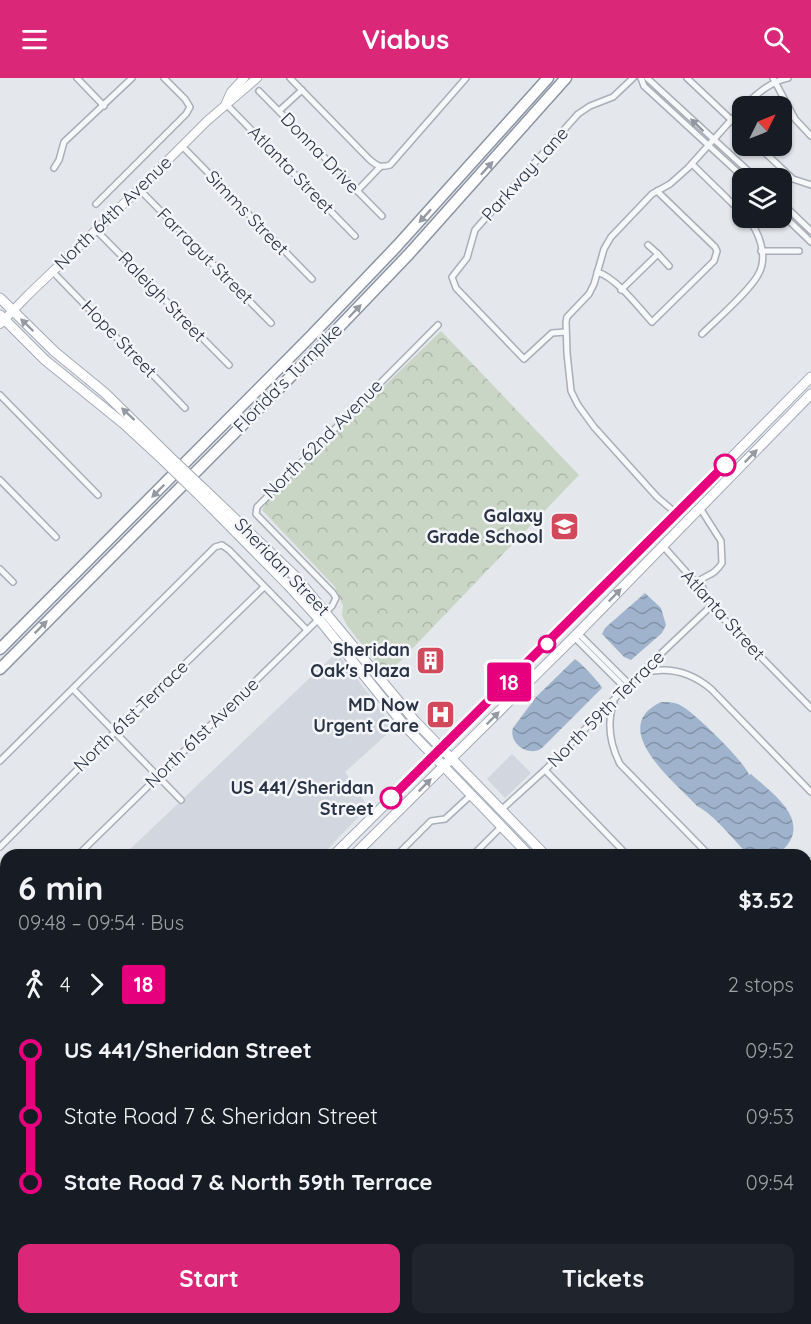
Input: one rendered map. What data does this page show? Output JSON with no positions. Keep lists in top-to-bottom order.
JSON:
{
  "streets": {
    "highway": ["Florida's Turnpike"],
    "main road": ["Sheridan Street"],
    "street": [
      "Donna Drive",
      "Atlanta Street",
      "Parkway Lane",
      "North 64th Avenue",
      "Simms Street",
      "Farragut Street",
      "Raleigh Street",
      "Hope Street",
      "North 62nd Avenue",
      "North 59th Terrace",
      "North 61st Terrace",
      "North 61st Avenue"
    ]
  },
  "crossings": [
    ["Atlanta Street", "North 64th Avenue"],
    ["Atlanta Street", "North 59th Terrace"],
    ["North 64th Avenue", "Simms Street"],
    ["North 64th Avenue", "Farragut Street"],
    ["North 64th Avenue", "Raleigh Street"],
    ["North 64th Avenue", "Hope Street"],
    ["North 64th Avenue", "Sheridan Street"],
    ["North 62nd Avenue", "Sheridan Street"],
    ["North 62nd Avenue", "North 61st Avenue"],
    ["Sheridan Street", "North 59th Terrace"],
    ["Sheridan Street", "North 61st Terrace"],
    ["Sheridan Street", "North 61st Avenue"]
  ],
  "places": {
    "school or university": ["Galaxy Grade School"],
    "building": ["Sheridan Oak's Plaza"],
    "hospital": ["MD Now Urgent Care"],
    "other": ["US 441/Sheridan Street"]
  },
  "lines": ["bus line 18"],
  "north": "top right",
  "page": {
    "header": "Viabus",
    "on_map": "18",
    "heading": ["6 min", "09:48 – 09:54 · Bus", "$3.52"],
    "legs": ["4", "18", "2 stops"],
    "list": [
      {
        "name": "US 441/Sheridan Street",
        "value": "09:52"
      },
      {
        "name": "State Road 7 & Sheridan Street",
        "value": "09:53"
      },
      {
        "name": "State Road 7 & North 59th Terrace",
        "value": "09:54"
      }
    ],
    "buttons": ["Start", "Tickets"]
  }
}
